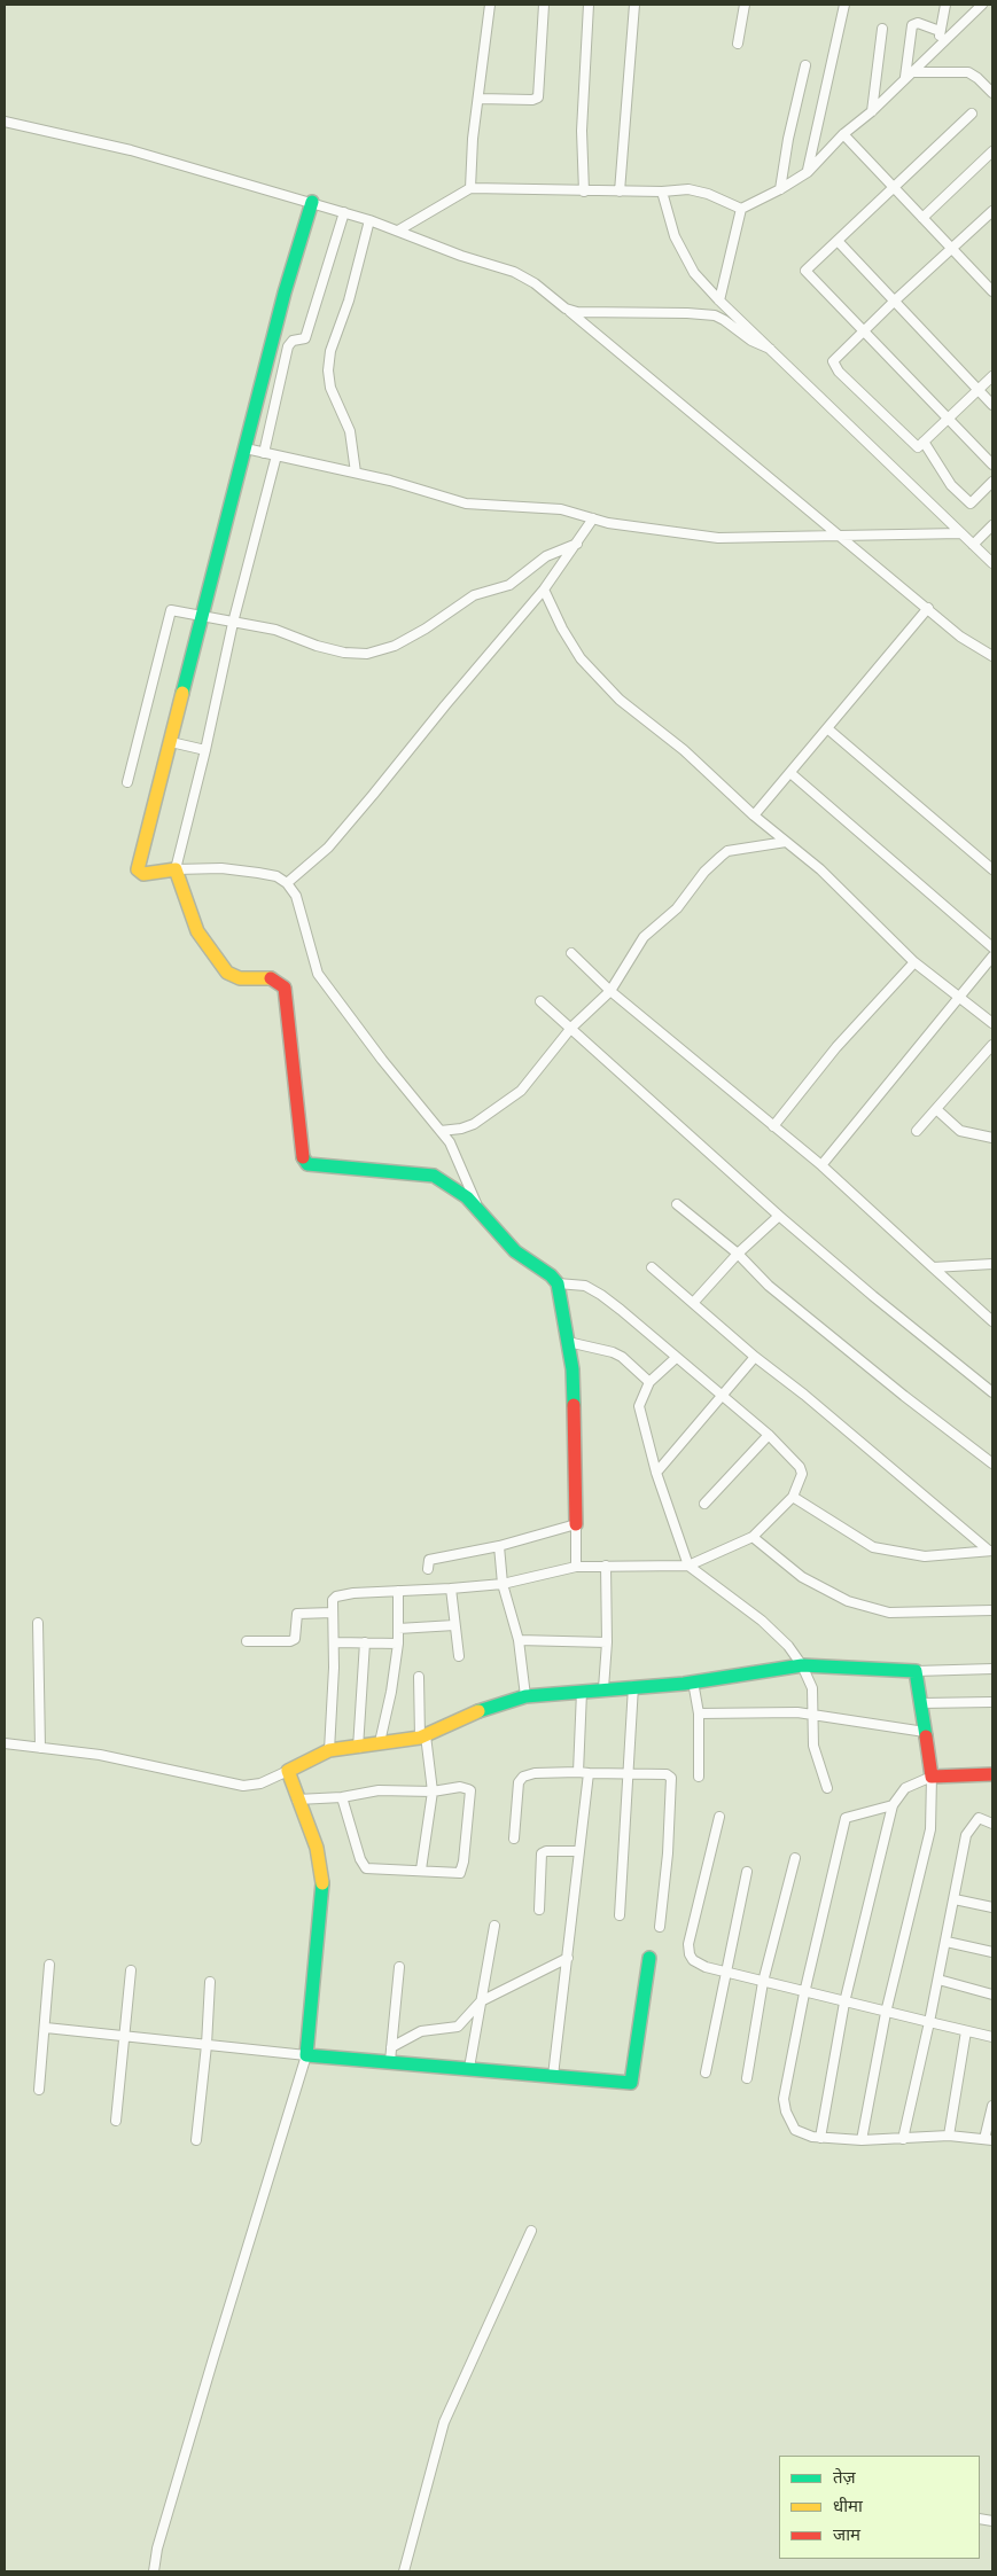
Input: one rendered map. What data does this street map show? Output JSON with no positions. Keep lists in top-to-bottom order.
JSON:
{
  "legend": ["तेज़", "धीमा", "जाम"]
}
